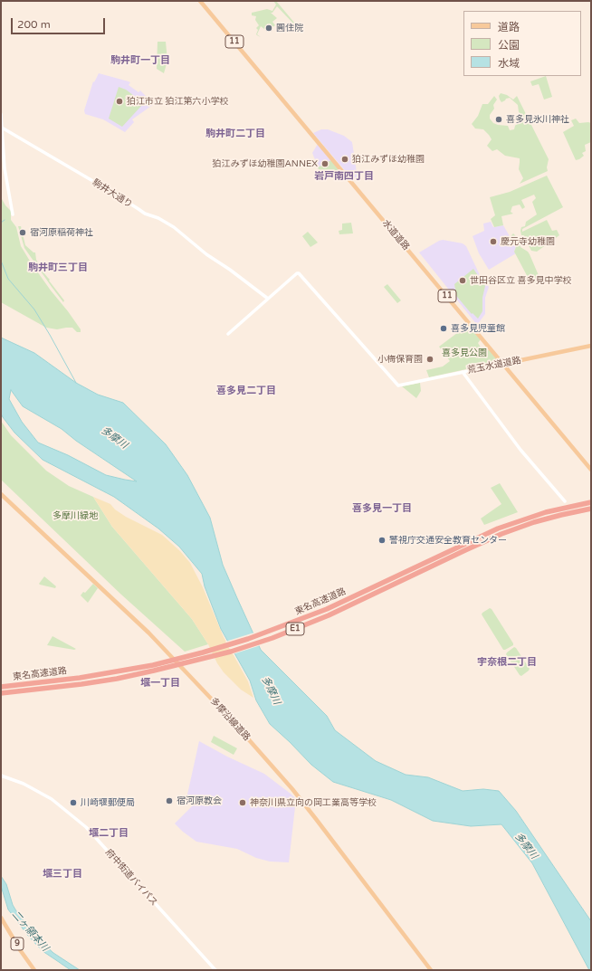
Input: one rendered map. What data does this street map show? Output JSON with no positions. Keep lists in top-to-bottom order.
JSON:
{
  "streets": {
    "highway": ["東名高速道路", "E1"],
    "main road": [
      "11",
      "水道道路",
      "荒玉水道道路",
      "多摩沿線道路",
      "9"
    ],
    "street": ["駒井大通り", "府中街道バイパス"]
  },
  "crossings": [
    ["駒井大通り", "荒玉水道道路"],
    ["水道道路", "荒玉水道道路"]
  ],
  "districts": [
    "駒井町一丁目",
    "駒井町二丁目",
    "岩戸南四丁目",
    "駒井町三丁目",
    "喜多見二丁目",
    "喜多見一丁目",
    "宇奈根二丁目",
    "堰一丁目",
    "堰二丁目",
    "堰三丁目"
  ],
  "water": ["多摩川", "二ヶ領本川"],
  "parks": ["喜多見公園", "多摩川緑地"],
  "places": [
    "圓住院",
    "狛江市立 狛江第六小学校",
    "喜多見氷川神社",
    "狛江みずほ幼稚園",
    "狛江みずほ幼稚園ANNEX",
    "宿河原稲荷神社",
    "慶元寺幼稚園",
    "世田谷区立 喜多見中学校",
    "喜多見児童館",
    "小梅保育園",
    "警視庁交通安全教育センター",
    "宿河原教会",
    "川崎堰郵便局",
    "神奈川県立向の岡工業高等学校"
  ],
  "legend": ["道路", "公園", "水域"],
  "scale_bar": "200 m"
}
